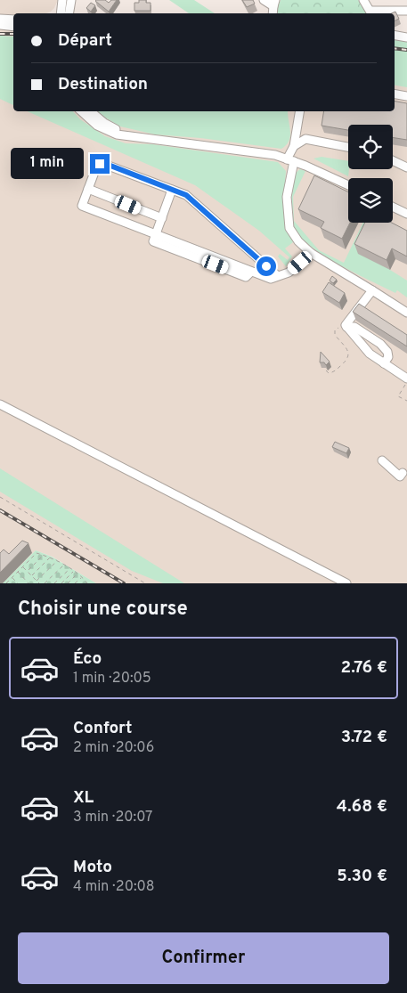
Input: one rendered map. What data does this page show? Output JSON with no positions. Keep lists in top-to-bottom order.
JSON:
{
  "page": {
    "banner": ["Départ", "Destination"],
    "bubble": "1 min",
    "heading": "Choisir une course",
    "list": [
      {
        "name": "Éco",
        "note": "1 min · 20:05",
        "value": "2.76 €"
      },
      {
        "name": "Confort",
        "note": "2 min · 20:06",
        "value": "3.72 €"
      },
      {
        "name": "XL",
        "note": "3 min · 20:07",
        "value": "4.68 €"
      },
      {
        "name": "Moto",
        "note": "4 min · 20:08",
        "value": "5.30 €"
      }
    ],
    "buttons": "Confirmer"
  }
}
